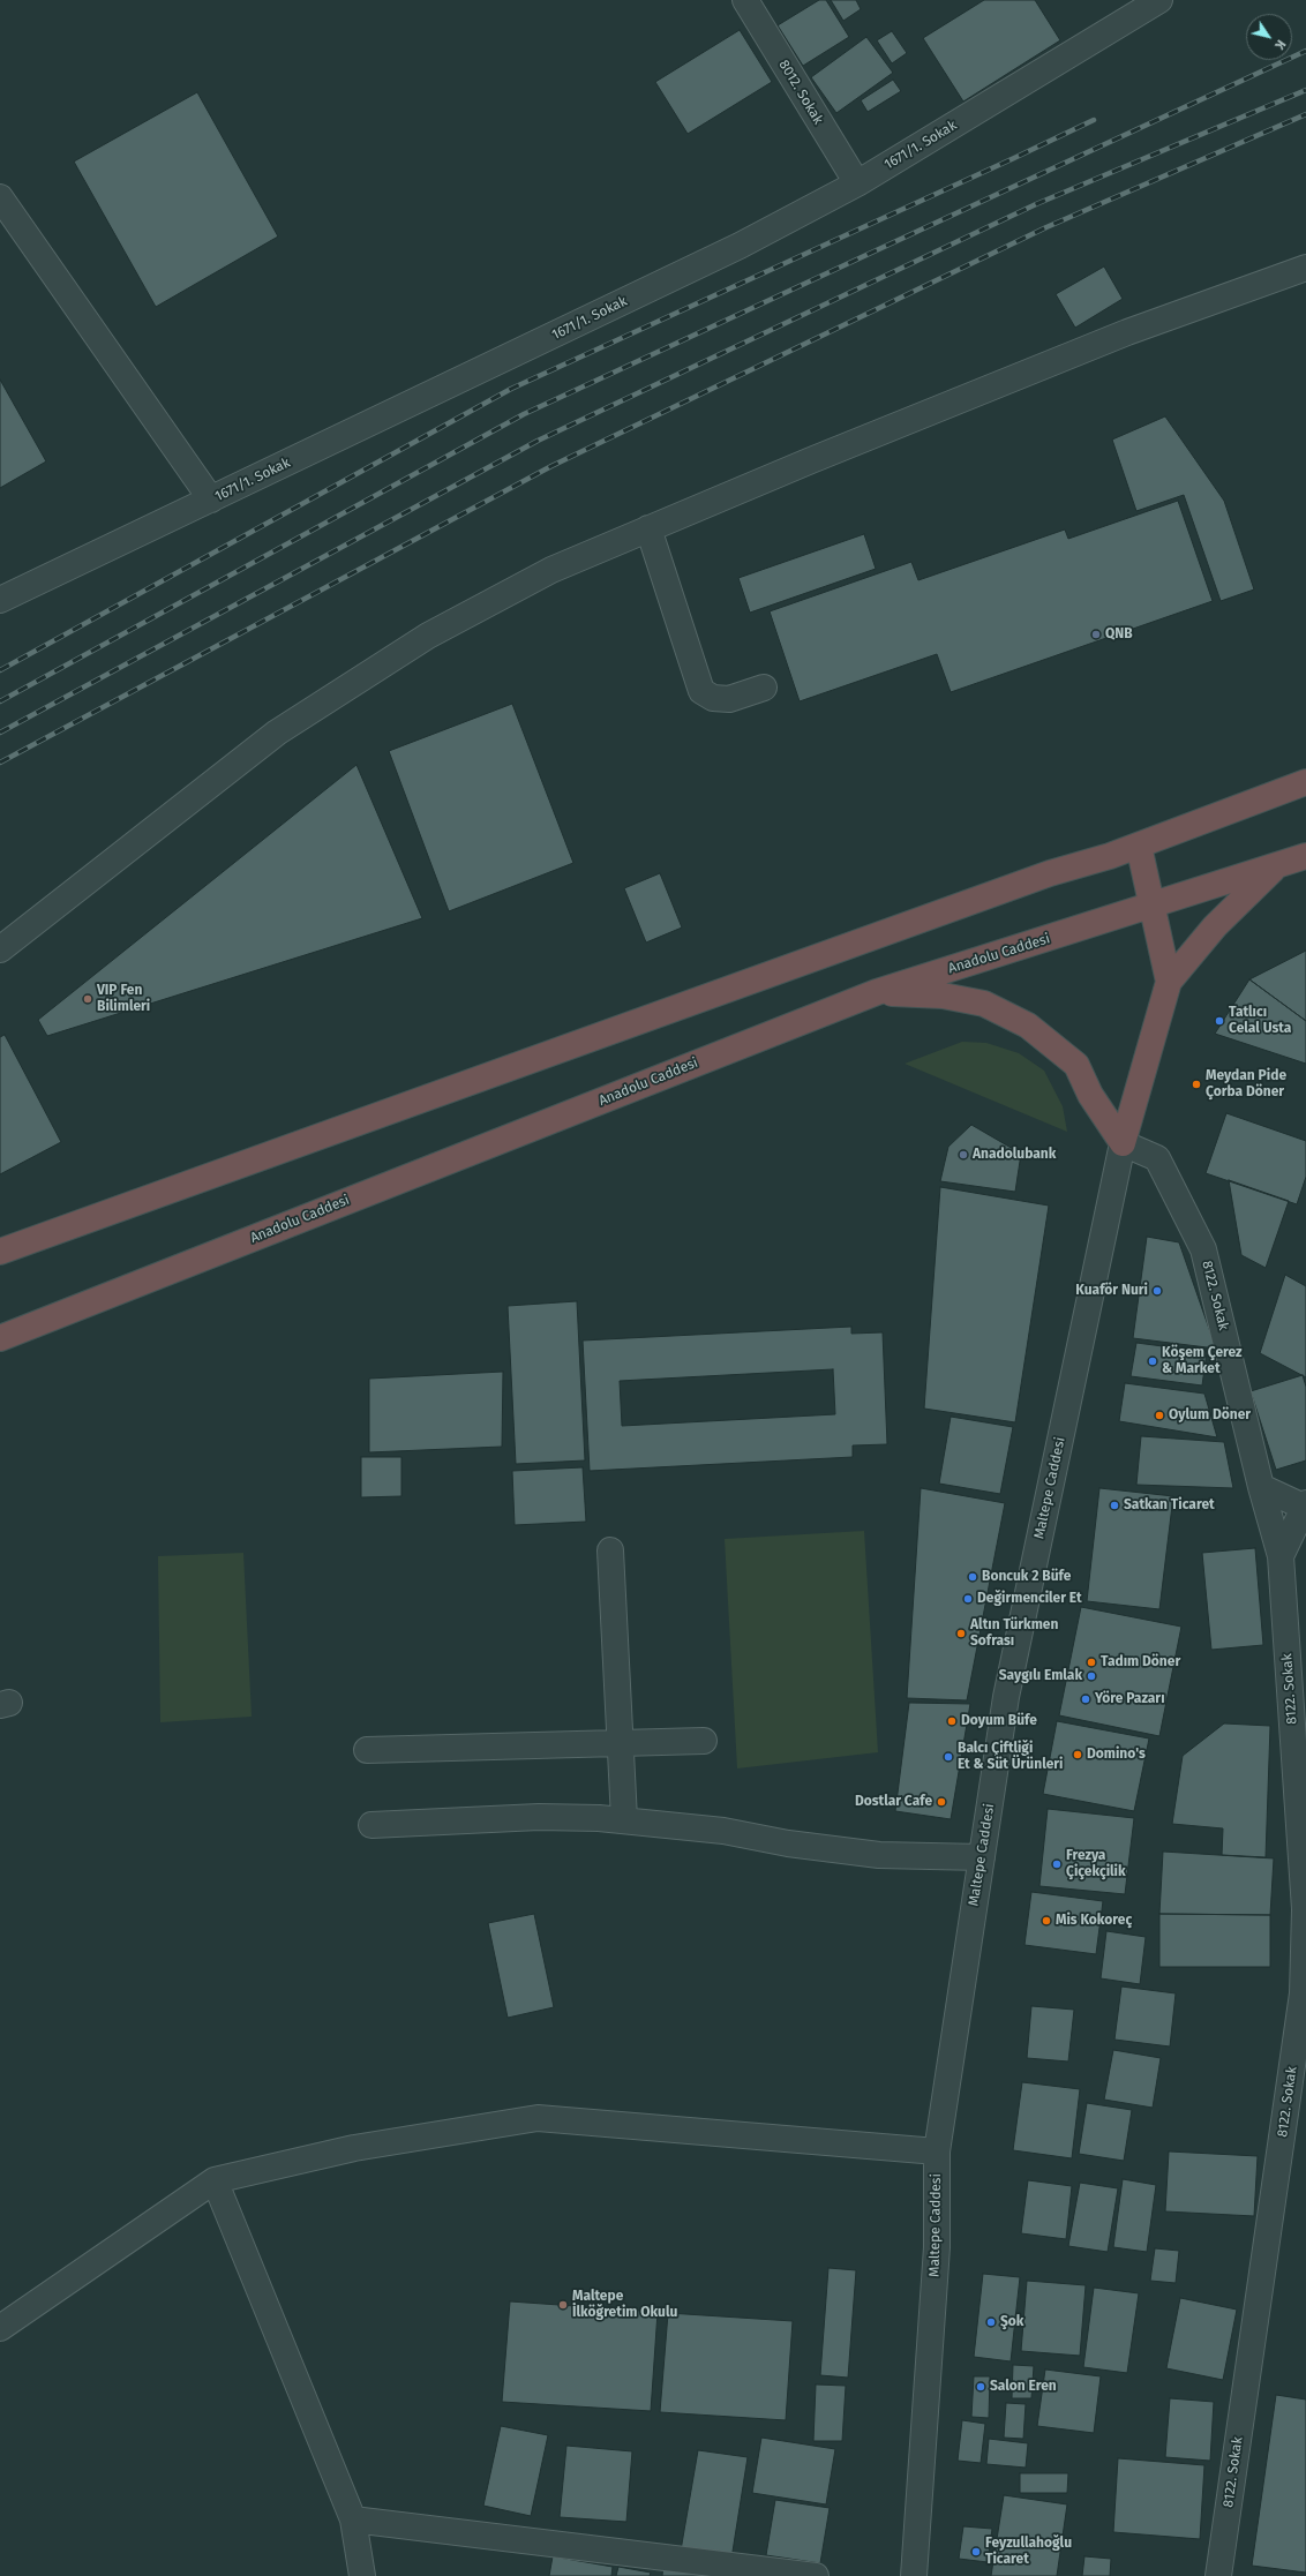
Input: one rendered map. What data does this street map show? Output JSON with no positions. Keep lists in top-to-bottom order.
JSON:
{
  "streets": {
    "highway": ["Anadolu Caddesi"],
    "street": [
      "8012. Sokak",
      "1671/1. Sokak",
      "8122. Sokak",
      "Maltepe Caddesi"
    ]
  },
  "crossings": [
    ["8012. Sokak", "1671/1. Sokak"],
    ["8122. Sokak", "Maltepe Caddesi"]
  ],
  "places": [
    "QNB",
    "VIP Fen Bilimleri",
    "Tatlıcı Celal Usta",
    "Meydan Pide Çorba Döner",
    "Anadolubank",
    "Kuaför Nuri",
    "Köşem Çerez & Market",
    "Oylum Döner",
    "Satkan Ticaret",
    "Boncuk 2 Büfe",
    "Değirmenciler Et",
    "Altın Türkmen Sofrası",
    "Tadım Döner",
    "Saygılı Emlak",
    "Yöre Pazarı",
    "Doyum Büfe",
    "Domino's",
    "Balcı Çiftliği Et & Süt Ürünleri",
    "Dostlar Cafe",
    "Frezya Çiçekçilik",
    "Mis Kokoreç",
    "Maltepe İlköğretim Okulu",
    "Şok",
    "Salon Eren",
    "Feyzullahoğlu Ticaret"
  ],
  "north": "bottom right"
}
